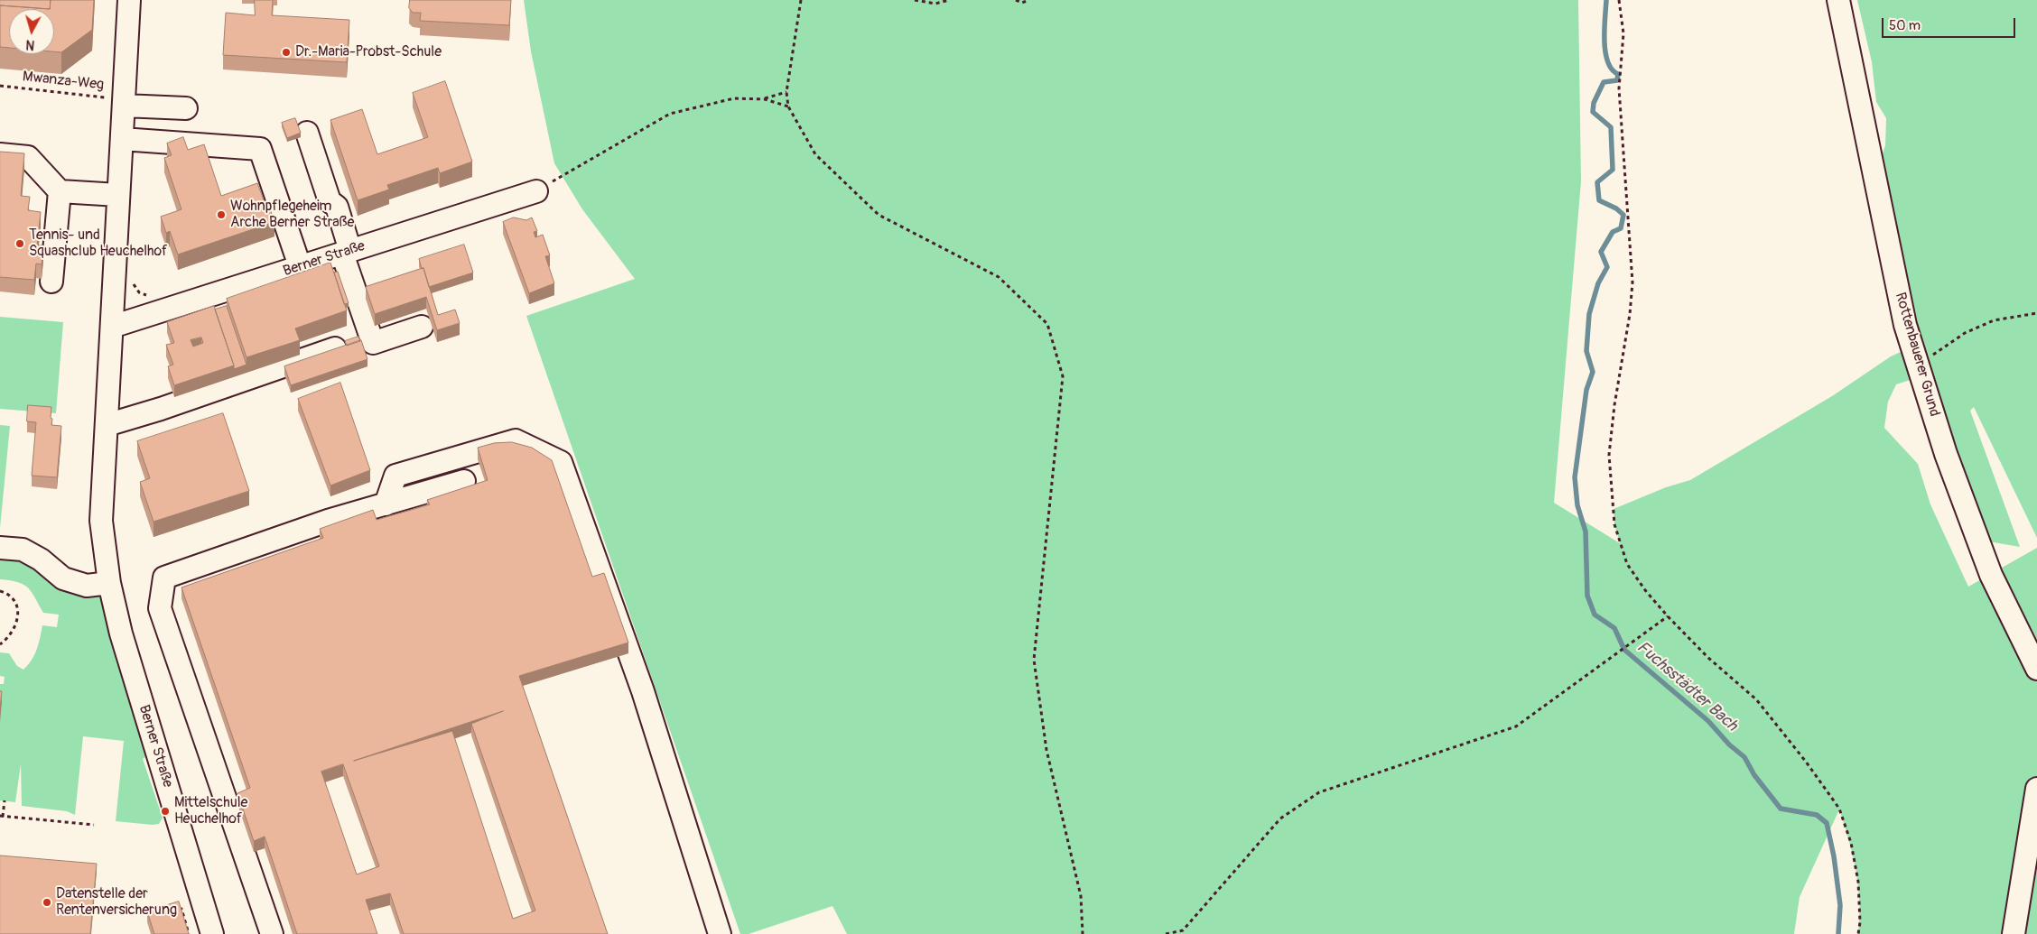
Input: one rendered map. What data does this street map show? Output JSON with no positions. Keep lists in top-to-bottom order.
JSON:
{
  "streets": {
    "street": ["Berner Straße", "Rottenbauerer Grund"],
    "path": ["Mwanza-Weg"]
  },
  "crossings": [
    ["Mwanza-Weg", "Berner Straße"]
  ],
  "water": ["Fuchsstädter Bach"],
  "places": [
    "Dr.-Maria-Probst-Schule",
    "Wohnpflegeheim Arche Berner Straße",
    "Tennis- und Squashclub Heuchelhof",
    "Mittelschule Heuchelhof",
    "Datenstelle der Rentenversicherung"
  ],
  "scale_bar": "50 m",
  "north": "bottom"
}
